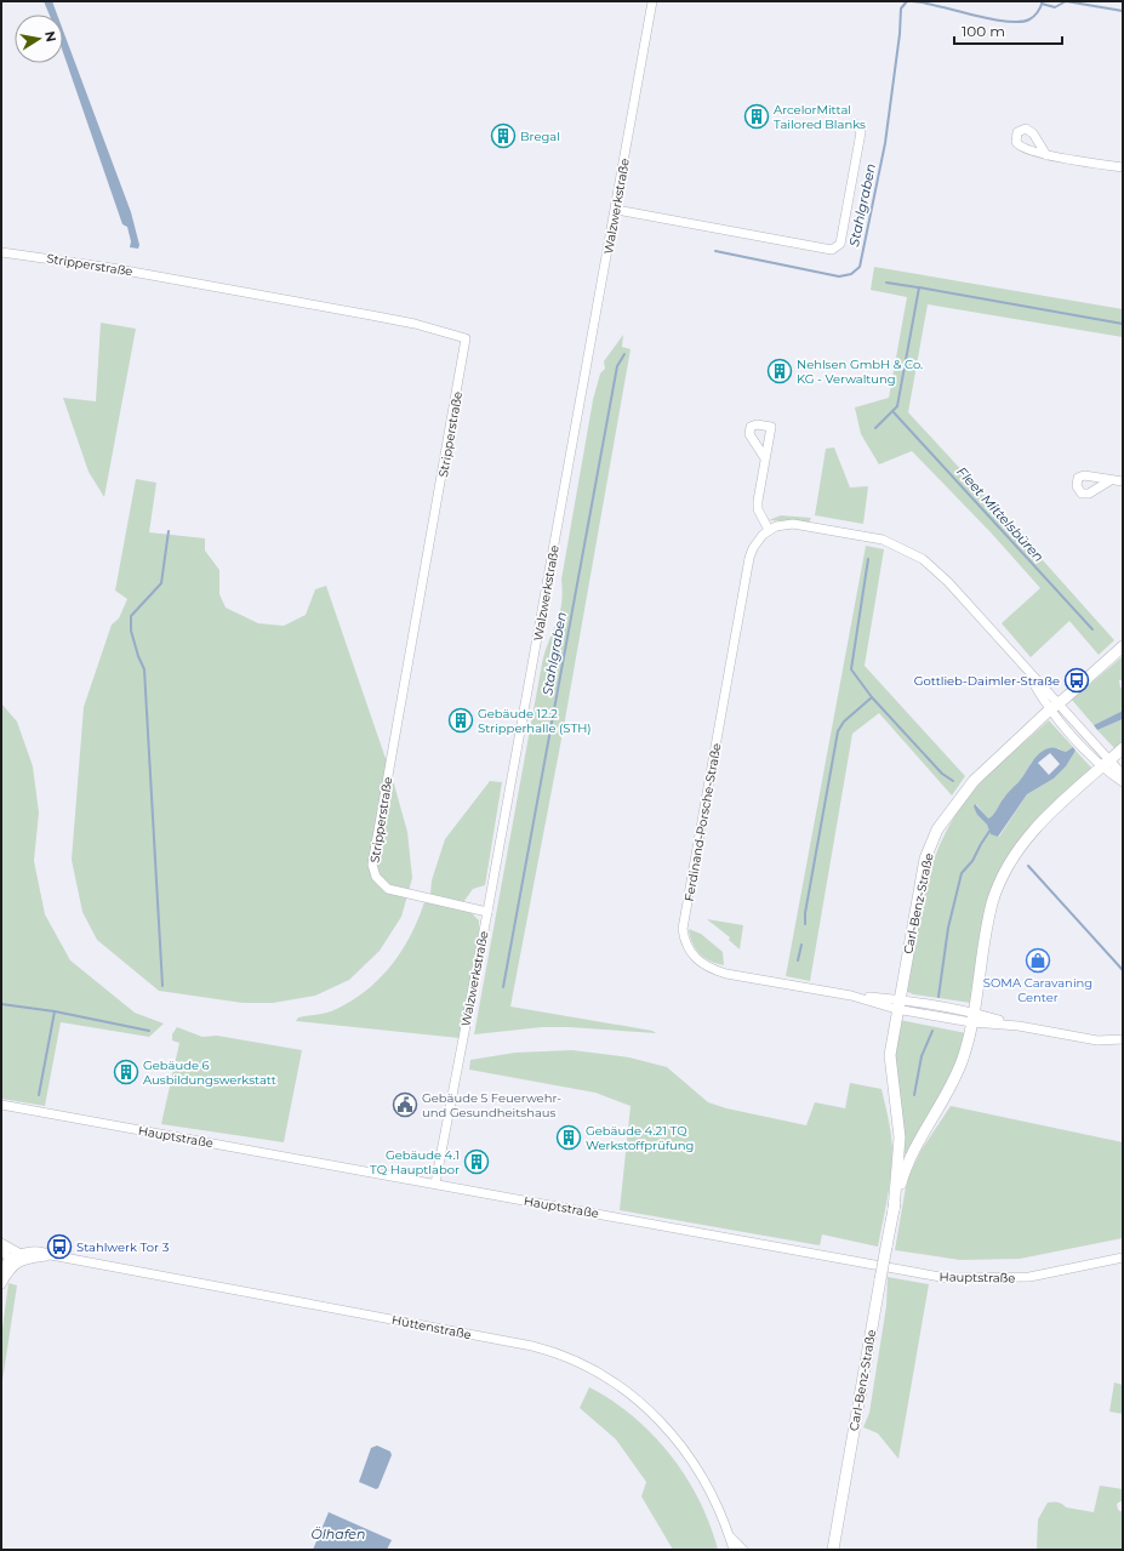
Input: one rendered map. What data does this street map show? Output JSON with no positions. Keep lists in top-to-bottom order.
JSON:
{
  "streets": {
    "street": [
      "Walzwerkstraße",
      "Stripperstraße",
      "Ferdinand-Porsche-Straße",
      "Carl-Benz-Straße",
      "Hauptstraße",
      "Hüttenstraße"
    ]
  },
  "crossings": [
    ["Walzwerkstraße", "Stripperstraße"],
    ["Walzwerkstraße", "Hauptstraße"],
    ["Ferdinand-Porsche-Straße", "Carl-Benz-Straße"]
  ],
  "water": ["Stahlgraben", "Fleet Mittelsbüren", "Ölhafen"],
  "places": {
    "building": [
      "ArcelorMittal Tailored Blanks",
      "Bregal",
      "Nehlsen GmbH & Co. KG - Verwaltung",
      "Gebäude 12.2 Stripperhalle (STH)",
      "Gebäude 6 Ausbildungswerkstatt",
      "Gebäude 4.21 TQ Werkstoffprüfung",
      "Gebäude 4.1 TQ Hauptlabor"
    ],
    "bus stop": ["Gottlieb-Daimler-Straße", "Stahlwerk Tor 3"],
    "shop": ["SOMA Caravaning Center"],
    "public building": ["Gebäude 5 Feuerwehr- und Gesundheitshaus"]
  },
  "scale_bar": "100 m",
  "north": "right"
}
